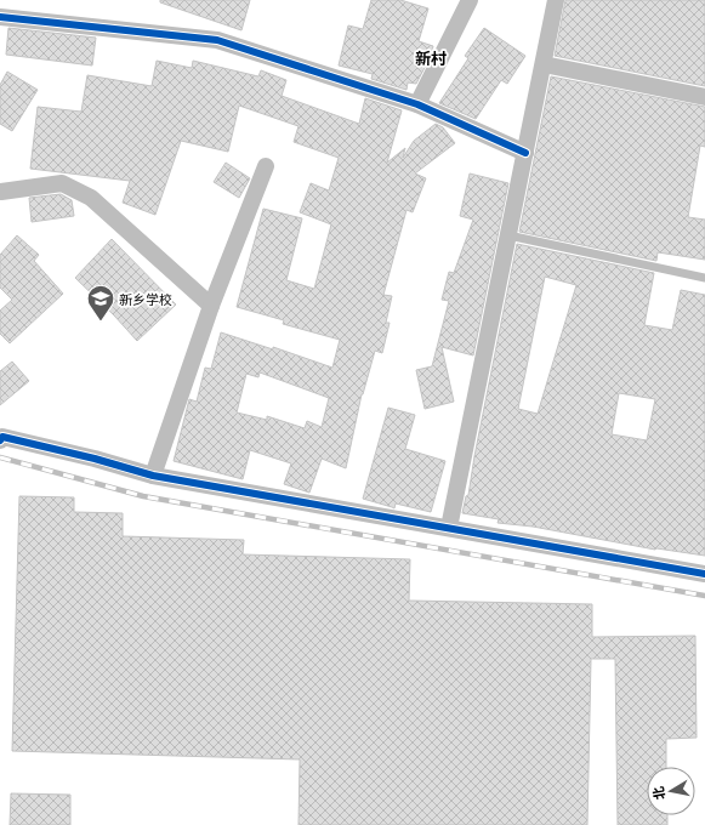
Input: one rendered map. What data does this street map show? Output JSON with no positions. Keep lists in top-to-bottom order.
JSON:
{
  "districts": ["新村"],
  "places": {
    "school or university": ["新乡学校"]
  },
  "north": "left"
}
